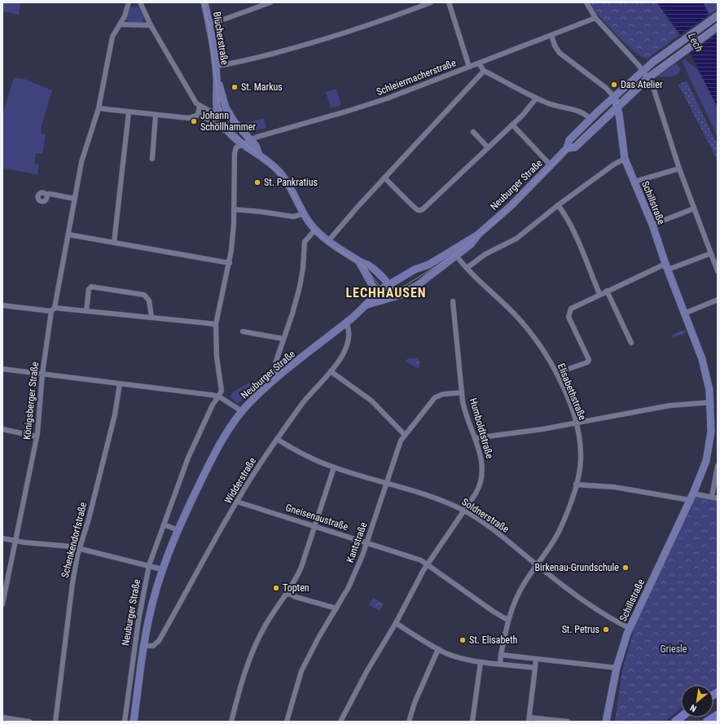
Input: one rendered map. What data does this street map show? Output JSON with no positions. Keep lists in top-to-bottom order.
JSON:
{
  "streets": {
    "street": [
      "Blücherstraße",
      "Schleiermacherstraße",
      "Neuburger Straße",
      "Schillstraße",
      "Elisabethstraße",
      "Königsberger Straße",
      "Humboldtstraße",
      "Widderstraße",
      "Soldnerstraße",
      "Gneisenaustraße",
      "Schenkendorfstraße",
      "Kantstraße"
    ]
  },
  "crossings": [
    ["Blücherstraße", "Schleiermacherstraße"],
    ["Blücherstraße", "Neuburger Straße"],
    ["Neuburger Straße", "Schillstraße"],
    ["Neuburger Straße", "Elisabethstraße"],
    ["Neuburger Straße", "Widderstraße"],
    ["Schillstraße", "Soldnerstraße"],
    ["Elisabethstraße", "Soldnerstraße"],
    ["Elisabethstraße", "Gneisenaustraße"],
    ["Humboldtstraße", "Soldnerstraße"],
    ["Humboldtstraße", "Gneisenaustraße"],
    ["Humboldtstraße", "Kantstraße"],
    ["Widderstraße", "Soldnerstraße"],
    ["Widderstraße", "Gneisenaustraße"],
    ["Soldnerstraße", "Kantstraße"],
    ["Gneisenaustraße", "Kantstraße"]
  ],
  "districts": ["LECHHAUSEN"],
  "water": ["Lech"],
  "parks": ["Griesle"],
  "places": [
    "Das Atelier",
    "St. Markus",
    "Johann Schöllhammer",
    "St. Pankratius",
    "Birkenau-Grundschule",
    "Topten",
    "St. Petrus",
    "St. Elisabeth"
  ],
  "north": "bottom left"
}
